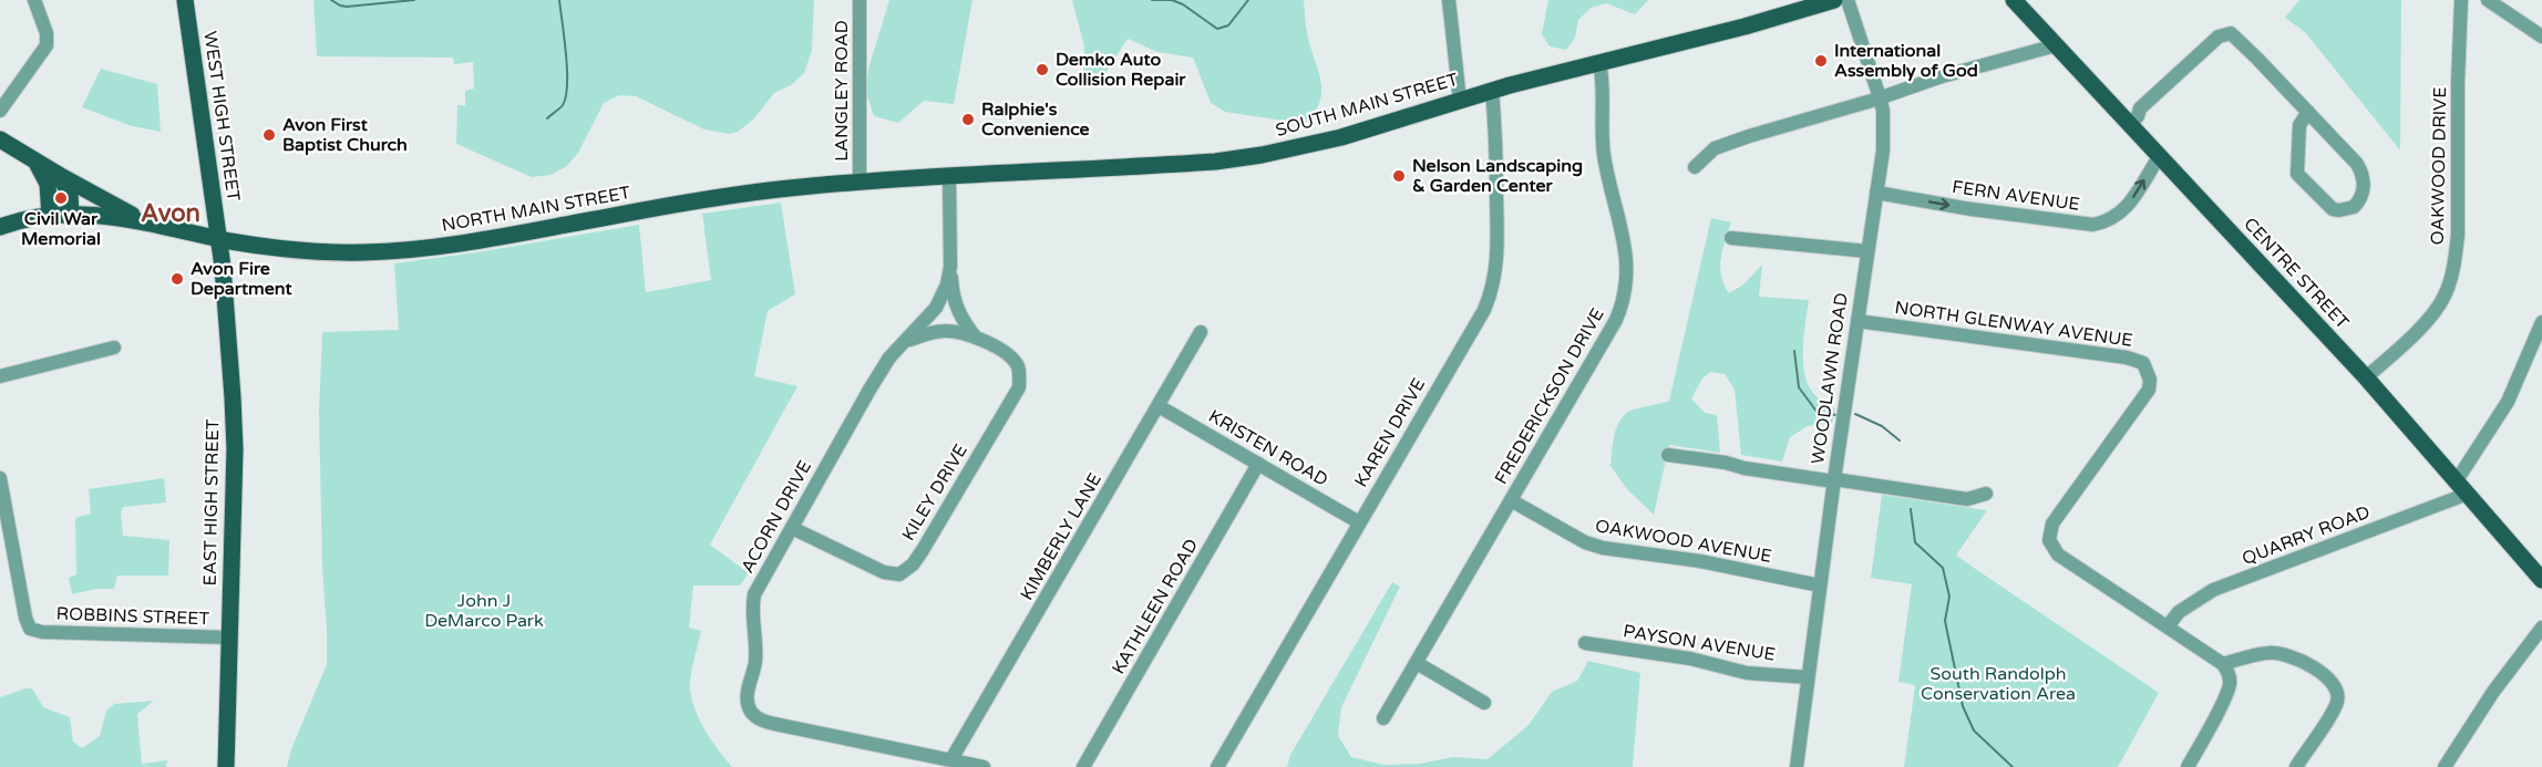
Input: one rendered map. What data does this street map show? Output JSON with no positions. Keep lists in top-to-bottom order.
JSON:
{
  "streets": {
    "main road": [
      "SOUTH MAIN STREET",
      "WEST HIGH STREET",
      "NORTH MAIN STREET",
      "CENTRE STREET",
      "EAST HIGH STREET"
    ],
    "street": [
      "LANGLEY ROAD",
      "OAKWOOD DRIVE",
      "FERN AVENUE",
      "NORTH GLENWAY AVENUE",
      "WOODLAWN ROAD",
      "FREDERICKSON DRIVE",
      "KAREN DRIVE",
      "KRISTEN ROAD",
      "KILEY DRIVE",
      "ACORN DRIVE",
      "QUARRY ROAD",
      "KIMBERLY LANE",
      "OAKWOOD AVENUE",
      "KATHLEEN ROAD",
      "ROBBINS STREET",
      "PAYSON AVENUE"
    ]
  },
  "crossings": [
    ["LANGLEY ROAD", "SOUTH MAIN STREET"],
    ["LANGLEY ROAD", "NORTH MAIN STREET"],
    ["SOUTH MAIN STREET", "NORTH MAIN STREET"],
    ["SOUTH MAIN STREET", "FREDERICKSON DRIVE"],
    ["SOUTH MAIN STREET", "KAREN DRIVE"],
    ["SOUTH MAIN STREET", "ACORN DRIVE"],
    ["WEST HIGH STREET", "NORTH MAIN STREET"],
    ["WEST HIGH STREET", "EAST HIGH STREET"],
    ["OAKWOOD DRIVE", "CENTRE STREET"],
    ["FERN AVENUE", "CENTRE STREET"],
    ["FERN AVENUE", "WOODLAWN ROAD"],
    ["NORTH MAIN STREET", "EAST HIGH STREET"],
    ["CENTRE STREET", "QUARRY ROAD"],
    ["NORTH GLENWAY AVENUE", "WOODLAWN ROAD"],
    ["NORTH GLENWAY AVENUE", "QUARRY ROAD"],
    ["WOODLAWN ROAD", "OAKWOOD AVENUE"],
    ["WOODLAWN ROAD", "PAYSON AVENUE"],
    ["FREDERICKSON DRIVE", "OAKWOOD AVENUE"],
    ["KAREN DRIVE", "KRISTEN ROAD"],
    ["KRISTEN ROAD", "KIMBERLY LANE"],
    ["KRISTEN ROAD", "KATHLEEN ROAD"],
    ["KILEY DRIVE", "ACORN DRIVE"],
    ["EAST HIGH STREET", "ROBBINS STREET"],
    ["ACORN DRIVE", "KIMBERLY LANE"]
  ],
  "one_way": ["FERN AVENUE"],
  "districts": ["Avon"],
  "parks": ["John J DeMarco Park", "South Randolph Conservation Area"],
  "places": [
    "International Assembly of God",
    "Demko Auto Collision Repair",
    "Ralphie's Convenience",
    "Avon First Baptist Church",
    "Nelson Landscaping & Garden Center",
    "Civil War Memorial",
    "Avon Fire Department"
  ]
}
